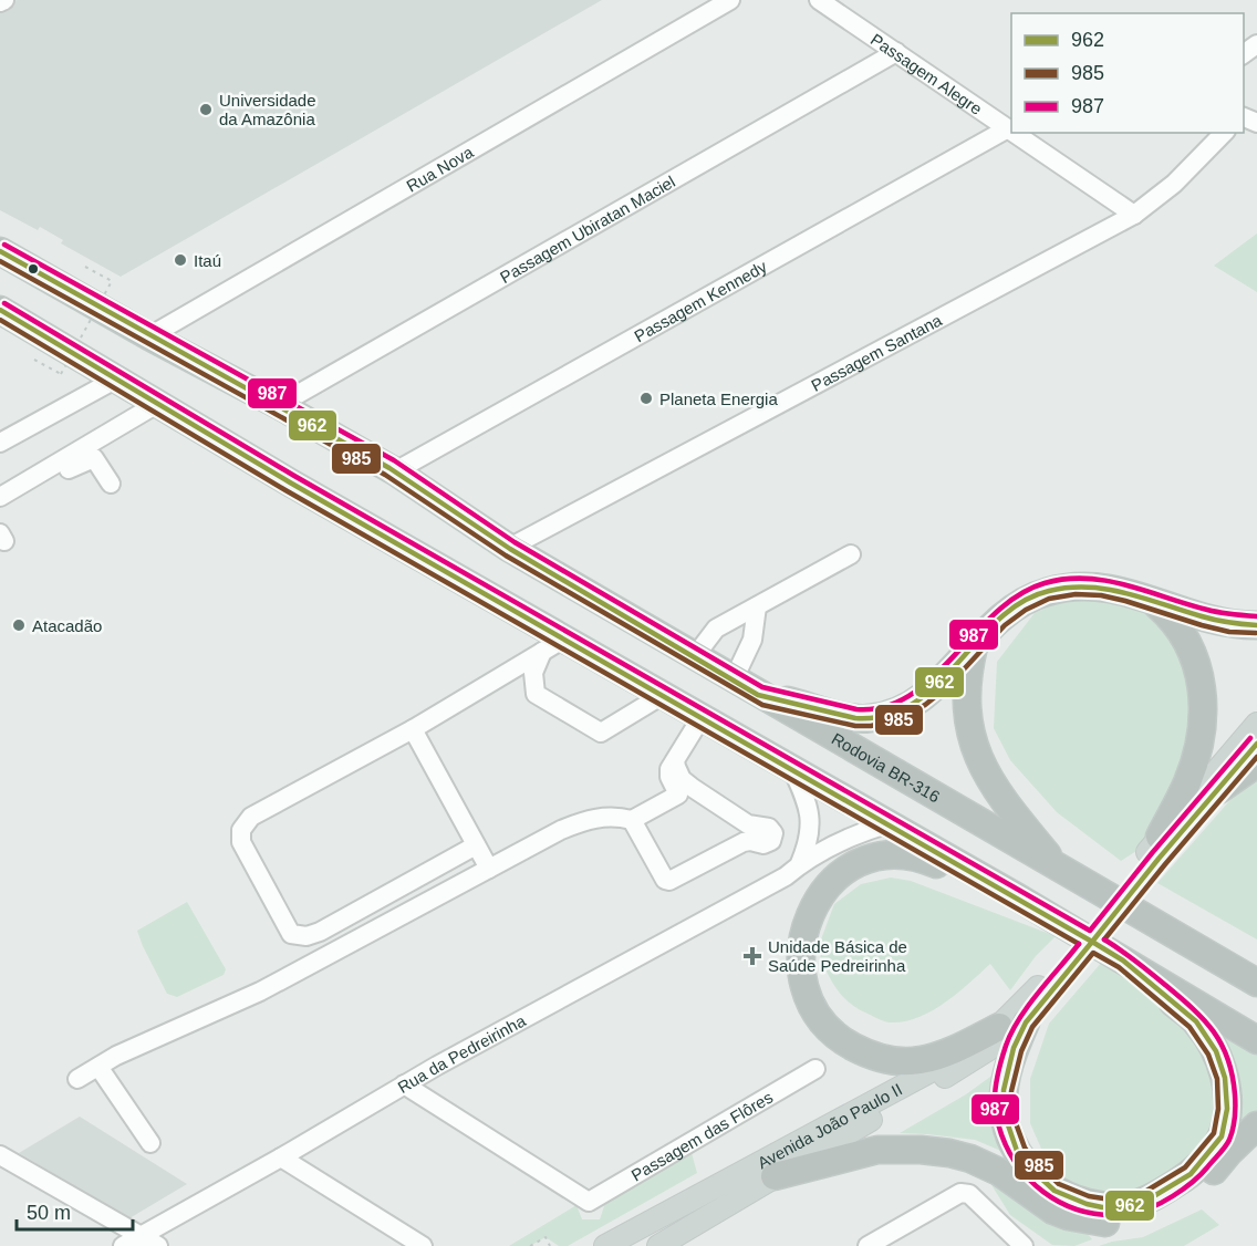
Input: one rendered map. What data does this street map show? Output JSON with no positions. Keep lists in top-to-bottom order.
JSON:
{
  "streets": {
    "highway": ["Rodovia BR-316"],
    "main road": ["Avenida João Paulo II"],
    "street": [
      "Passagem Alegre",
      "Rua Nova",
      "Passagem Ubiratan Maciel",
      "Passagem Kennedy",
      "Passagem Santana",
      "Rua da Pedreirinha",
      "Passagem das Flôres"
    ]
  },
  "crossings": [
    ["Passagem Alegre", "Passagem Ubiratan Maciel"],
    ["Passagem Alegre", "Passagem Kennedy"],
    ["Passagem Alegre", "Passagem Santana"],
    ["Rua Nova", "Rodovia BR-316"],
    ["Passagem Ubiratan Maciel", "Rodovia BR-316"],
    ["Passagem Kennedy", "Rodovia BR-316"],
    ["Passagem Santana", "Rodovia BR-316"],
    ["Rua da Pedreirinha", "Passagem das Flôres"]
  ],
  "places": {
    "other": [
      "Universidade da Amazônia",
      "Itaú",
      "Planeta Energia",
      "Atacadão"
    ],
    "health": ["Unidade Básica de Saúde Pedreirinha"]
  },
  "lines": ["transit line 987", "transit line 962", "transit line 985"],
  "legend": ["962", "985", "987"],
  "scale_bar": "50 m"
}
